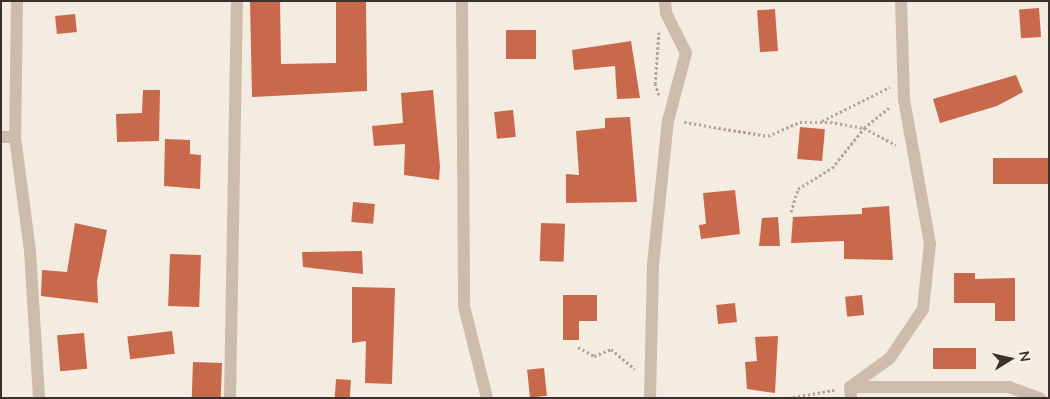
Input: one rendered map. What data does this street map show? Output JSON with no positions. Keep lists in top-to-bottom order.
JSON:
{
  "north": "right"
}
